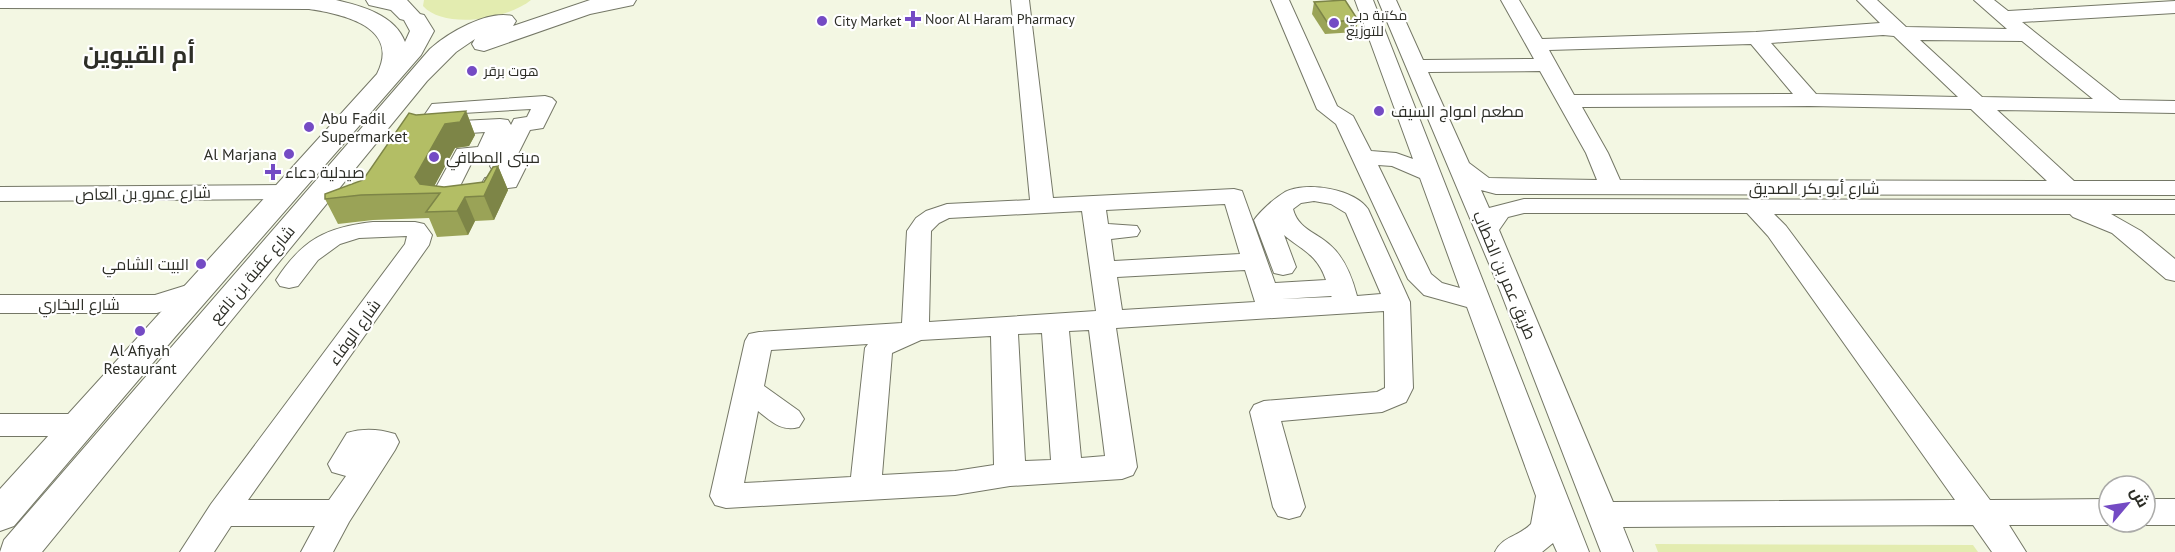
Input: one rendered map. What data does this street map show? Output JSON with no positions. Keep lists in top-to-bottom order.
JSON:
{
  "streets": {
    "main road": ["شارع عقبة بن نافع"],
    "street": [
      "شارع أبو بكر الصديق",
      "شارع عمرو بن العاص",
      "طريق عمر بن الخطاب",
      "شارع البخاري",
      "شارع الوفاء"
    ]
  },
  "crossings": [
    ["شارع أبو بكر الصديق", "طريق عمر بن الخطاب"],
    ["شارع عمرو بن العاص", "شارع عقبة بن نافع"],
    ["شارع عقبة بن نافع", "شارع البخاري"]
  ],
  "districts": ["أم القيوين"],
  "places": {
    "health": ["Noor Al Haram Pharmacy", "صيدلية دعاء"],
    "other": [
      "City Market",
      "مكتبة دبي للتوزيع",
      "هوت برقر",
      "مطعم امواج السيف",
      "Abu Fadil Supermarket",
      "Al Marjana",
      "مبنى المطافي",
      "البيت الشامي",
      "Al Afiyah Restaurant"
    ]
  },
  "north": "top right"
}
